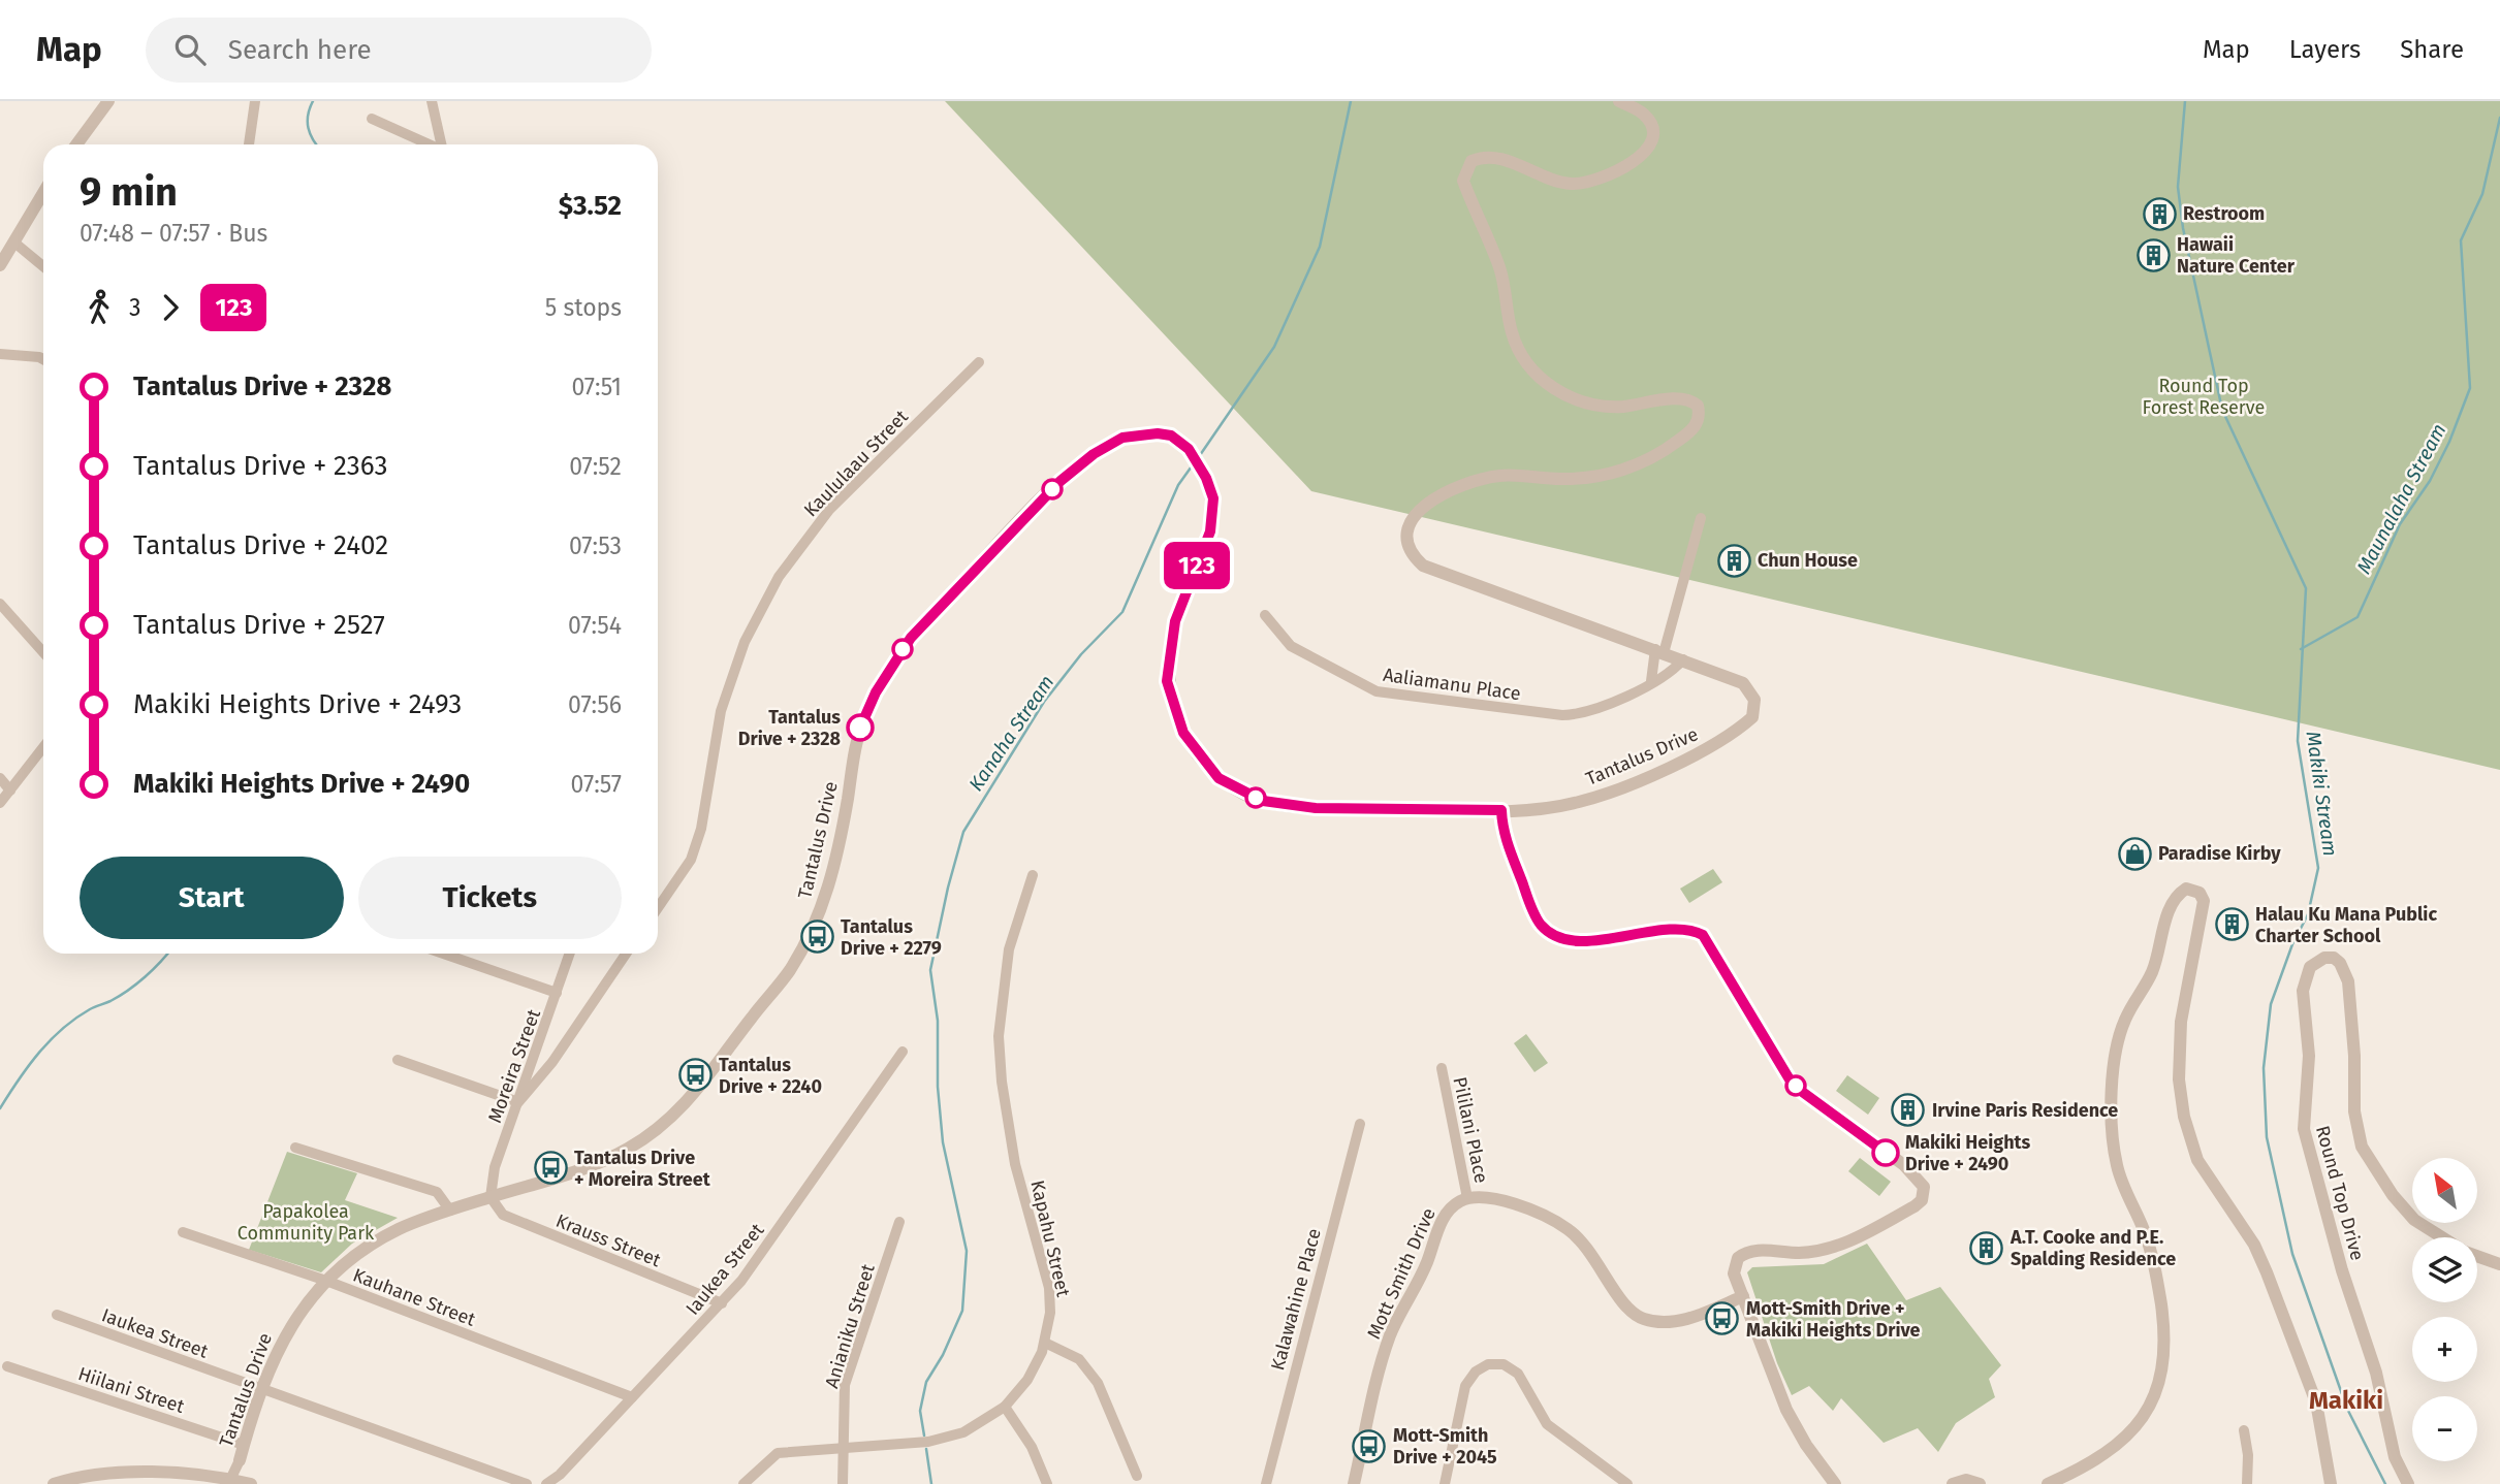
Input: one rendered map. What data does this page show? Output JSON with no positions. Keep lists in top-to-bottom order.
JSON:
{
  "streets": {
    "street": [
      "Kaululaau Street",
      "Aaliamanu Place",
      "Tantalus Drive",
      "Moreira Street",
      "Pililani Place",
      "Round Top Drive",
      "Kapahu Street",
      "Krauss Street",
      "Iaukea Street",
      "Mott Smith Drive",
      "Kauhane Street",
      "Kalawahine Place",
      "Anianiku Street",
      "Hiilani Street"
    ]
  },
  "crossings": [
    ["Aaliamanu Place", "Tantalus Drive"],
    ["Tantalus Drive", "Moreira Street"],
    ["Tantalus Drive", "Krauss Street"],
    ["Tantalus Drive", "Iaukea Street"],
    ["Tantalus Drive", "Kauhane Street"],
    ["Tantalus Drive", "Hiilani Street"],
    ["Moreira Street", "Krauss Street"],
    ["Pililani Place", "Mott Smith Drive"],
    ["Kapahu Street", "Anianiku Street"],
    ["Krauss Street", "Iaukea Street"],
    ["Iaukea Street", "Kauhane Street"]
  ],
  "districts": ["Makiki"],
  "water": ["Maunalaha Stream", "Kanaha Stream", "Makiki Stream"],
  "parks": ["Round Top Forest Reserve", "Papakolea Community Park"],
  "places": {
    "building": [
      "Restroom",
      "Hawaii Nature Center",
      "Chun House",
      "Halau Ku Mana Public Charter School",
      "Irvine Paris Residence",
      "A.T. Cooke and P.E. Spalding Residence"
    ],
    "other": ["Tantalus Drive + 2328", "Makiki Heights Drive + 2490"],
    "shop": ["Paradise Kirby"],
    "bus stop": [
      "Tantalus Drive + 2279",
      "Tantalus Drive + 2240",
      "Tantalus Drive + Moreira Street",
      "Mott-Smith Drive + Makiki Heights Drive",
      "Mott-Smith Drive + 2045"
    ]
  },
  "lines": ["bus line 123"],
  "north": "top left",
  "page": {
    "header": "Map",
    "search": "Search here",
    "nav": ["Map", "Layers", "Share"],
    "on_map": "123",
    "heading": ["9 min", "07:48 – 07:57 · Bus", "$3.52"],
    "legs": ["3", "123", "5 stops"],
    "list": [
      {
        "name": "Tantalus Drive + 2328",
        "value": "07:51"
      },
      {
        "name": "Tantalus Drive + 2363",
        "value": "07:52"
      },
      {
        "name": "Tantalus Drive + 2402",
        "value": "07:53"
      },
      {
        "name": "Tantalus Drive + 2527",
        "value": "07:54"
      },
      {
        "name": "Makiki Heights Drive + 2493",
        "value": "07:56"
      },
      {
        "name": "Makiki Heights Drive + 2490",
        "value": "07:57"
      }
    ],
    "buttons": ["Start", "Tickets"],
    "map_buttons": ["+", "−"]
  }
}
